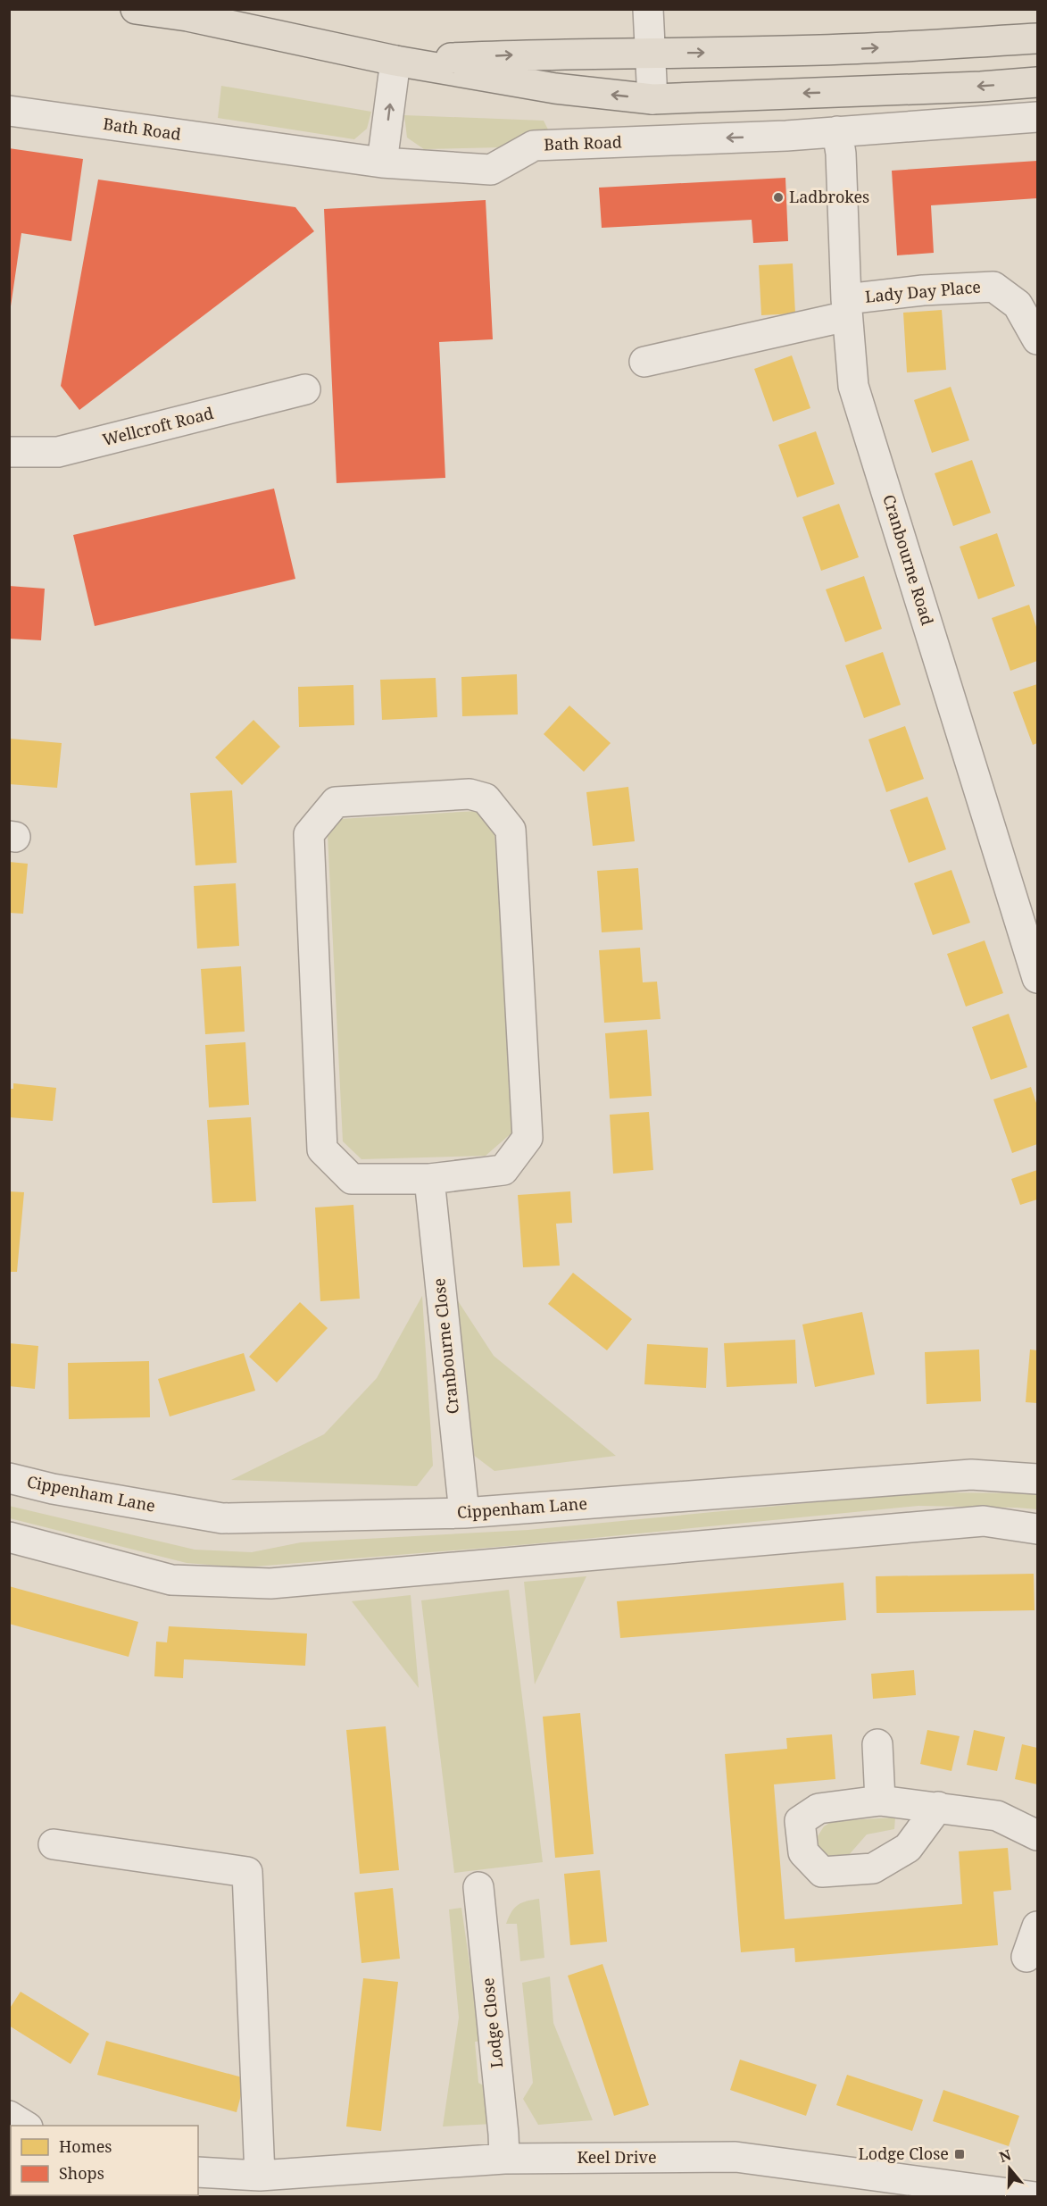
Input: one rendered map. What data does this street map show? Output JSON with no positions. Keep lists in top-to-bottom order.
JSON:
{
  "streets": {
    "street": [
      "Bath Road",
      "Lady Day Place",
      "Wellcroft Road",
      "Cranbourne Road",
      "Cranbourne Close",
      "Cippenham Lane",
      "Lodge Close",
      "Keel Drive"
    ]
  },
  "crossings": [
    ["Bath Road", "Cranbourne Road"],
    ["Lady Day Place", "Cranbourne Road"],
    ["Cranbourne Close", "Cippenham Lane"],
    ["Lodge Close", "Keel Drive"]
  ],
  "one_way": ["Bath Road"],
  "places": {
    "other": ["Ladbrokes"],
    "transit": ["Lodge Close"]
  },
  "legend": ["Homes", "Shops"],
  "north": "top"
}
